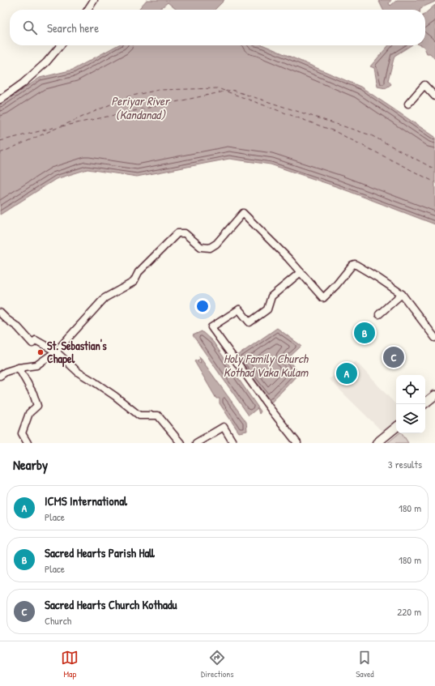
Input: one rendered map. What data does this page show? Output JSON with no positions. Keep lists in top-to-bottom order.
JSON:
{
  "water": ["Periyar River (Kandanad)", "Holy Family Church Kothad Vaka Kulam"],
  "places": ["St. Sebastian's Chapel"],
  "page": {
    "search": "Search here",
    "pins": ["B", "C", "A"],
    "heading": ["Nearby", "3 results"],
    "list": [
      {
        "mark": "A",
        "name": "ICMS International",
        "note": "Place",
        "value": "180 m"
      },
      {
        "mark": "B",
        "name": "Sacred Hearts Parish Hall",
        "note": "Place",
        "value": "180 m"
      },
      {
        "mark": "C",
        "name": "Sacred Hearts Church Kothadu",
        "note": "Church",
        "value": "220 m"
      }
    ],
    "nav": ["Map", "Directions", "Saved"]
  }
}
